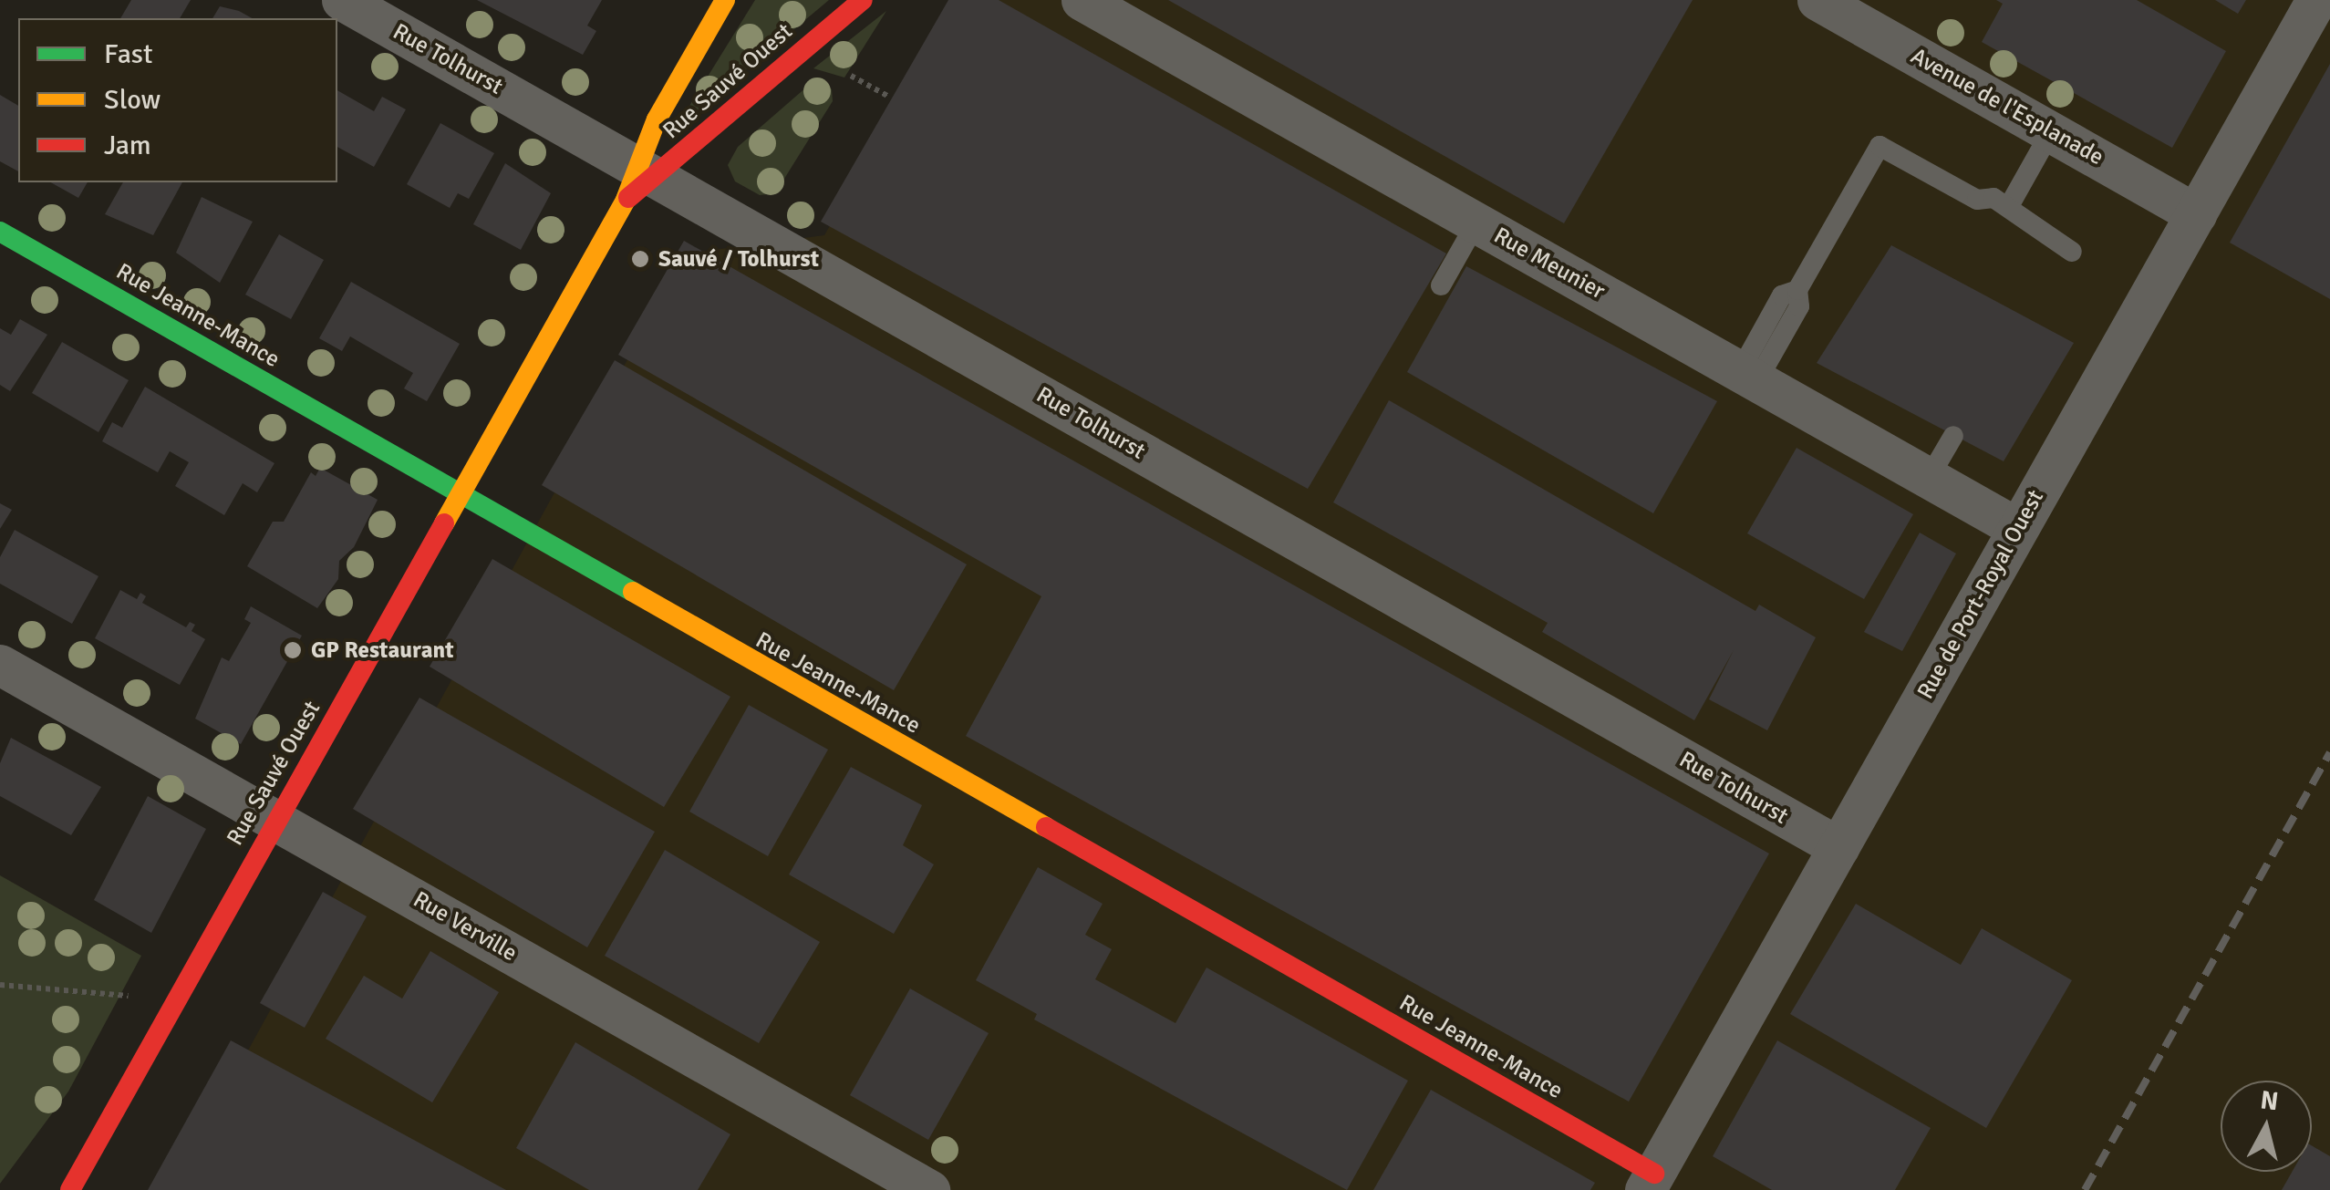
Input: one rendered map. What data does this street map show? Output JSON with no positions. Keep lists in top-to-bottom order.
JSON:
{
  "streets": {
    "street": [
      "Rue Tolhurst",
      "Rue Sauvé Ouest",
      "Avenue de l'Esplanade",
      "Rue Meunier",
      "Rue Jeanne-Mance",
      "Rue de Port-Royal Ouest",
      "Rue Verville"
    ]
  },
  "crossings": [
    ["Rue Tolhurst", "Rue Sauvé Ouest"],
    ["Rue Tolhurst", "Rue de Port-Royal Ouest"],
    ["Rue Sauvé Ouest", "Rue Jeanne-Mance"],
    ["Rue Sauvé Ouest", "Rue Verville"],
    ["Avenue de l'Esplanade", "Rue de Port-Royal Ouest"],
    ["Rue Meunier", "Rue de Port-Royal Ouest"],
    ["Rue Jeanne-Mance", "Rue de Port-Royal Ouest"]
  ],
  "places": ["Sauvé / Tolhurst", "GP Restaurant"],
  "legend": ["Fast", "Slow", "Jam"],
  "north": "top"
}
